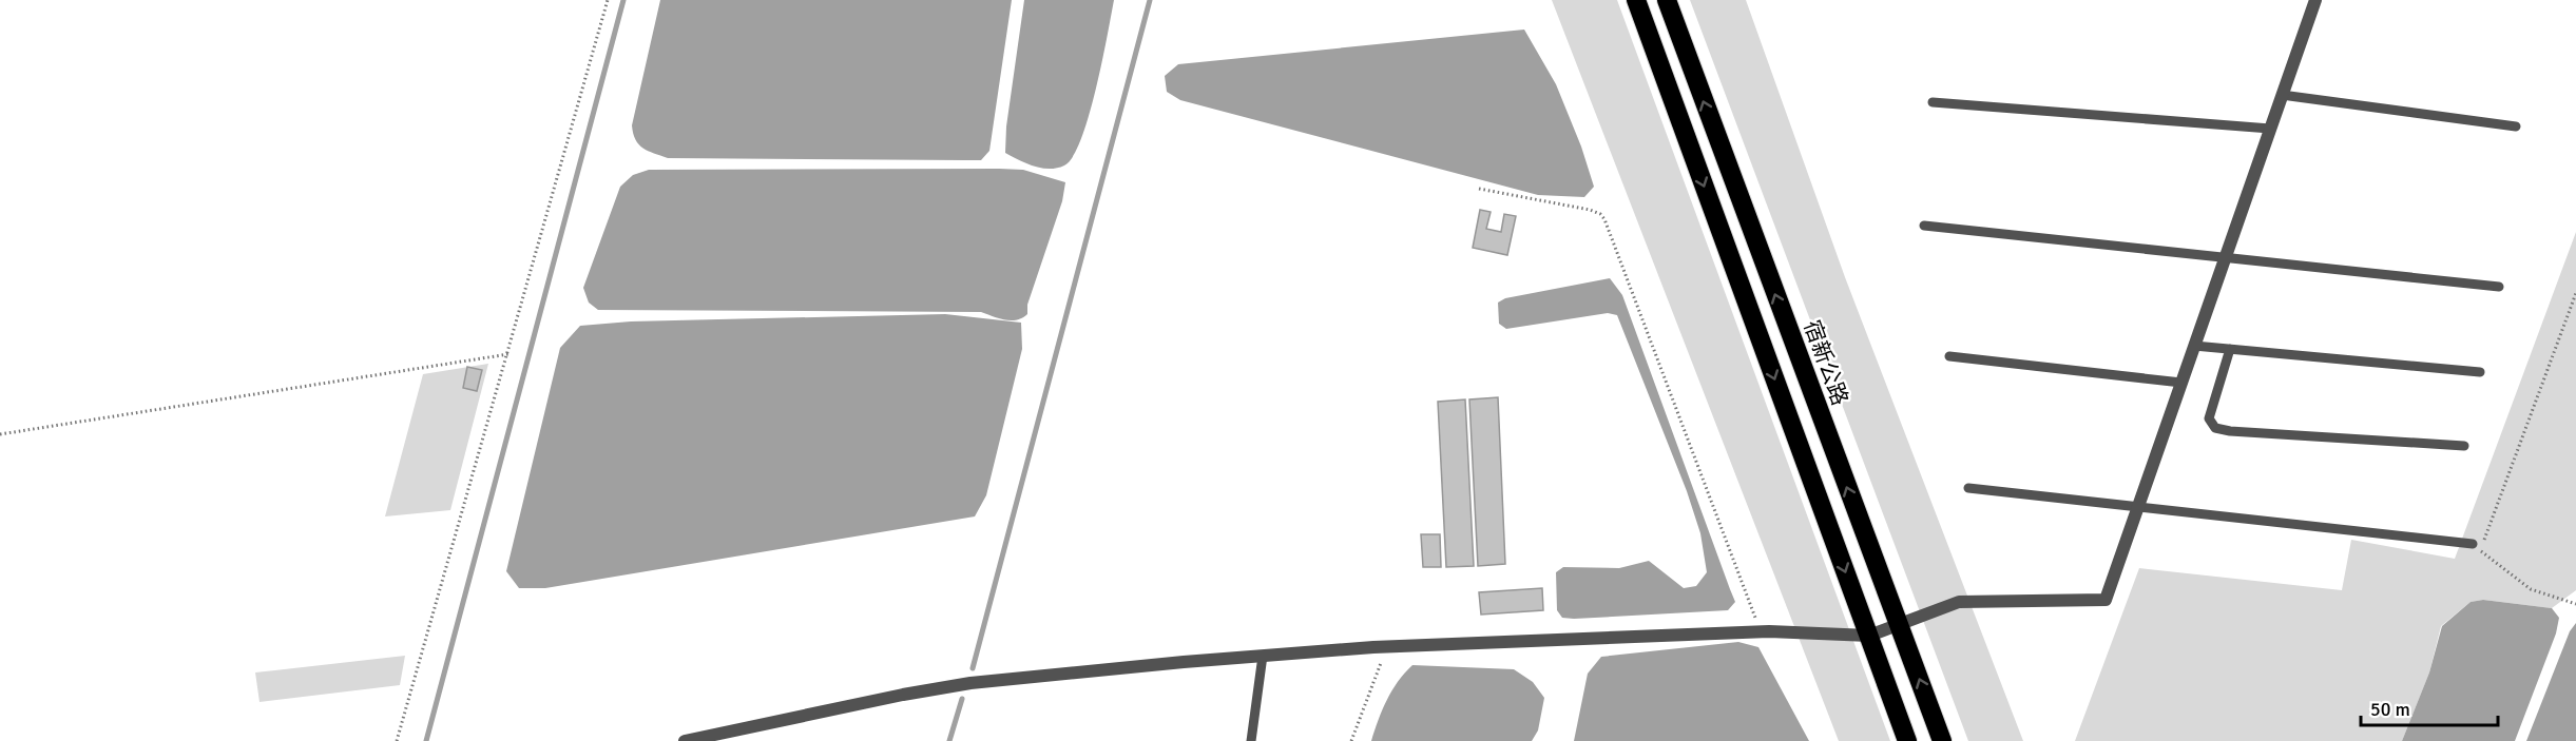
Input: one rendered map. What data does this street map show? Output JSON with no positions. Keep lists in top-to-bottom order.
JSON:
{
  "streets": {
    "highway": ["宿新公路"]
  },
  "scale_bar": "50 m"
}
